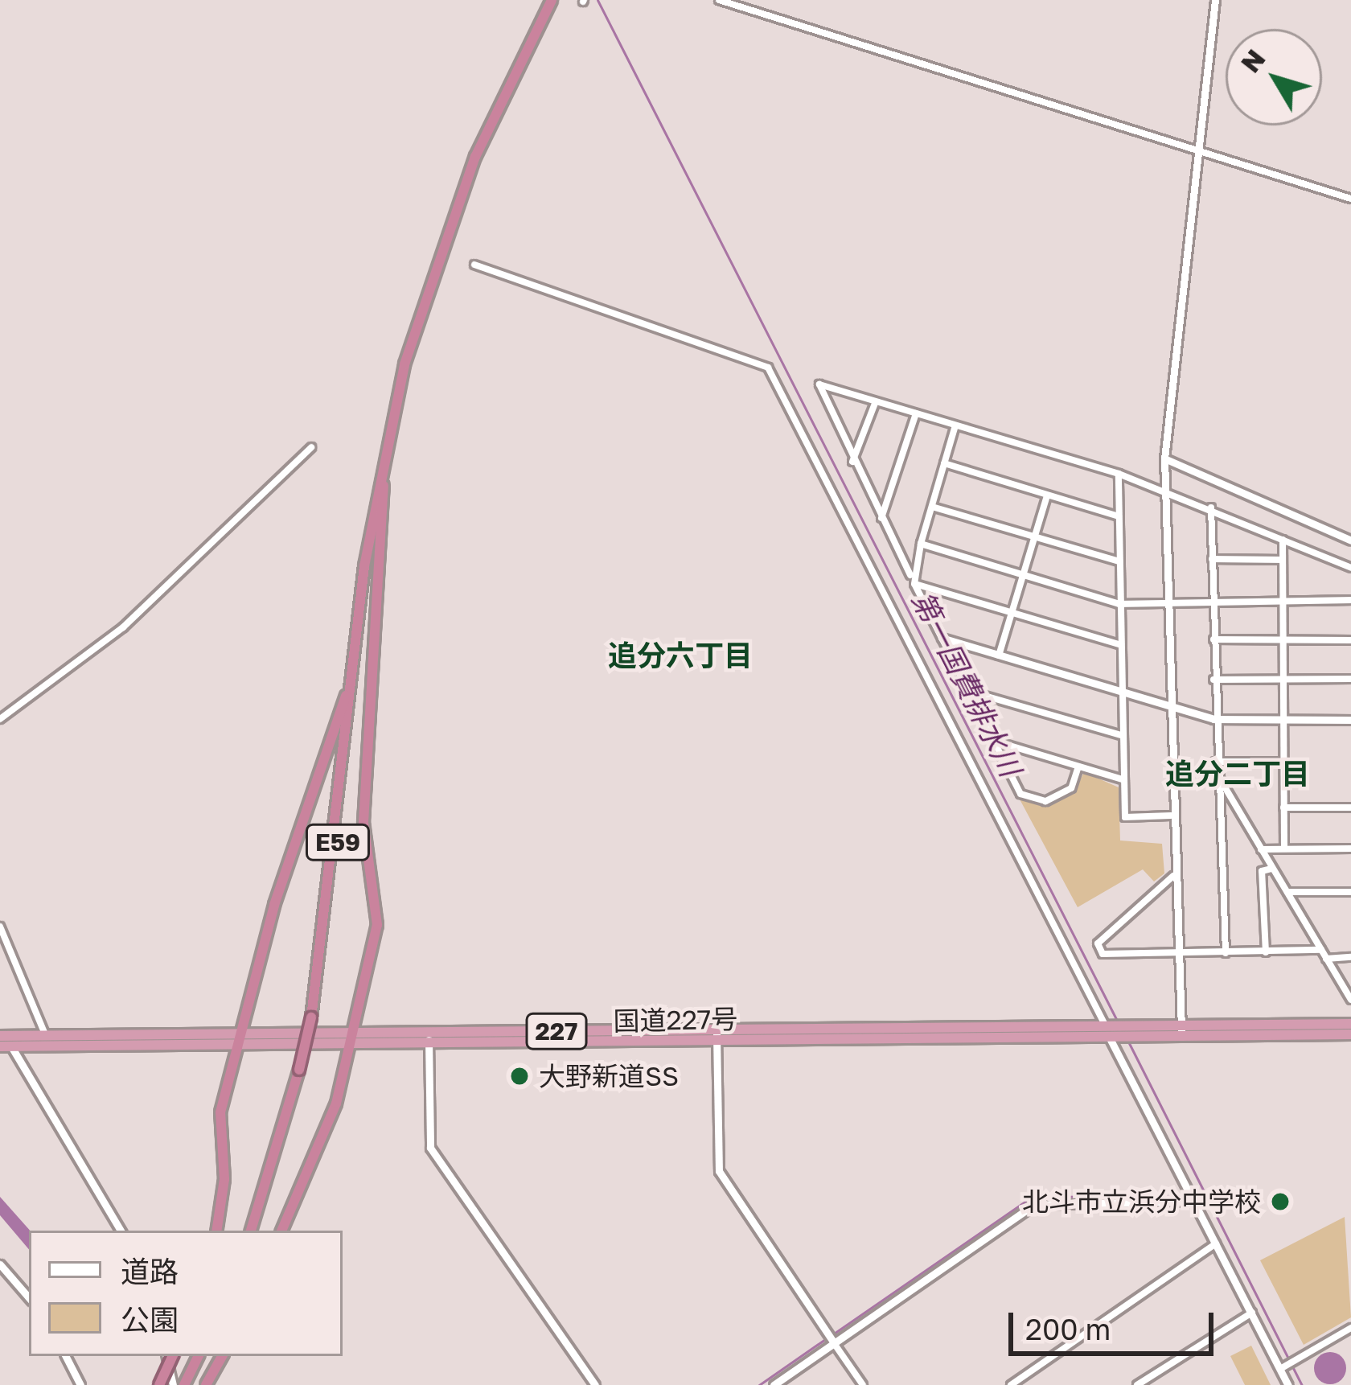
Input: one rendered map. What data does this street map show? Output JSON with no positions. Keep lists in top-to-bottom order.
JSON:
{
  "streets": {
    "highway": ["E59", "国道227号", "227"]
  },
  "districts": ["追分六丁目", "追分二丁目"],
  "water": ["第一国費排水川"],
  "places": ["大野新道SS", "北斗市立浜分中学校"],
  "legend": ["道路", "公園"],
  "scale_bar": "200 m",
  "north": "top left"
}
